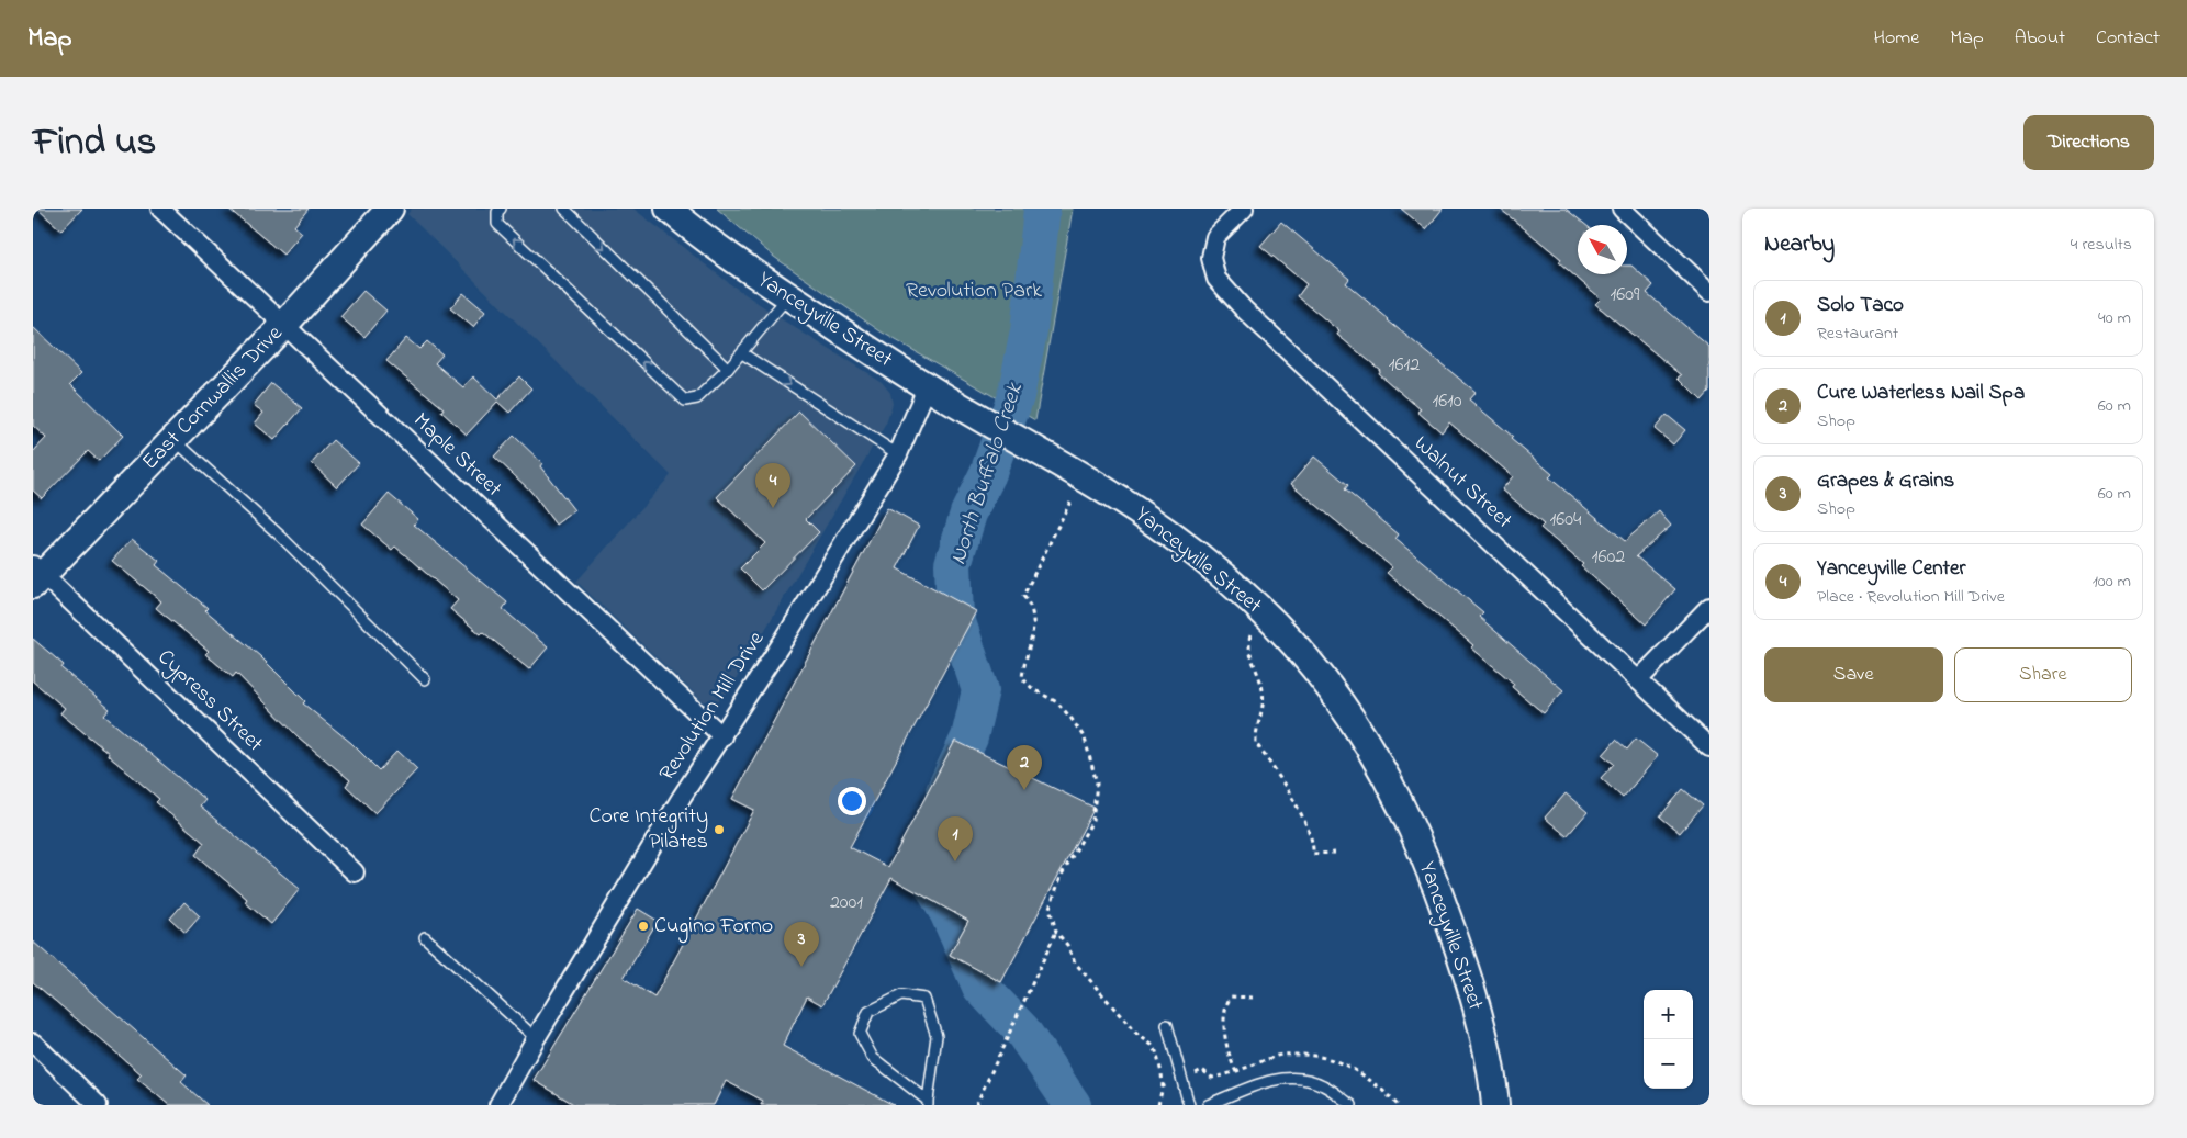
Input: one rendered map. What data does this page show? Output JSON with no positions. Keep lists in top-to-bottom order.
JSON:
{
  "streets": {
    "main road": ["Yanceyville Street", "East Cornwallis Drive"],
    "street": [
      "Maple Street",
      "Walnut Street",
      "Cypress Street",
      "Revolution Mill Drive"
    ]
  },
  "crossings": [
    ["Yanceyville Street", "Revolution Mill Drive"],
    ["East Cornwallis Drive", "Maple Street"],
    ["East Cornwallis Drive", "Cypress Street"],
    ["Maple Street", "Revolution Mill Drive"]
  ],
  "water": ["North Buffalo Creek"],
  "parks": ["Revolution Park"],
  "places": ["Core Integrity Pilates", "Cugino Forno"],
  "house_numbers": [
    "1609",
    "1612",
    "1610",
    "1604",
    "1602",
    "2001"
  ],
  "north": "top left",
  "page": {
    "header": "Map",
    "nav": [
      "Home",
      "Map",
      "About",
      "Contact"
    ],
    "title": "Find us",
    "buttons": [
      "Directions",
      ["Save", "Share"]
    ],
    "heading": ["Nearby", "4 results"],
    "list": [
      {
        "mark": "1",
        "name": "Solo Taco",
        "note": "Restaurant",
        "value": "40 m"
      },
      {
        "mark": "2",
        "name": "Cure Waterless Nail Spa",
        "note": "Shop",
        "value": "60 m"
      },
      {
        "mark": "3",
        "name": "Grapes & Grains",
        "note": "Shop",
        "value": "60 m"
      },
      {
        "mark": "4",
        "name": "Yanceyville Center",
        "note": "Place · Revolution Mill Drive",
        "value": "100 m"
      }
    ],
    "pins": [
      "4",
      "2",
      "1",
      "3"
    ],
    "map_buttons": ["+", "−"]
  }
}
